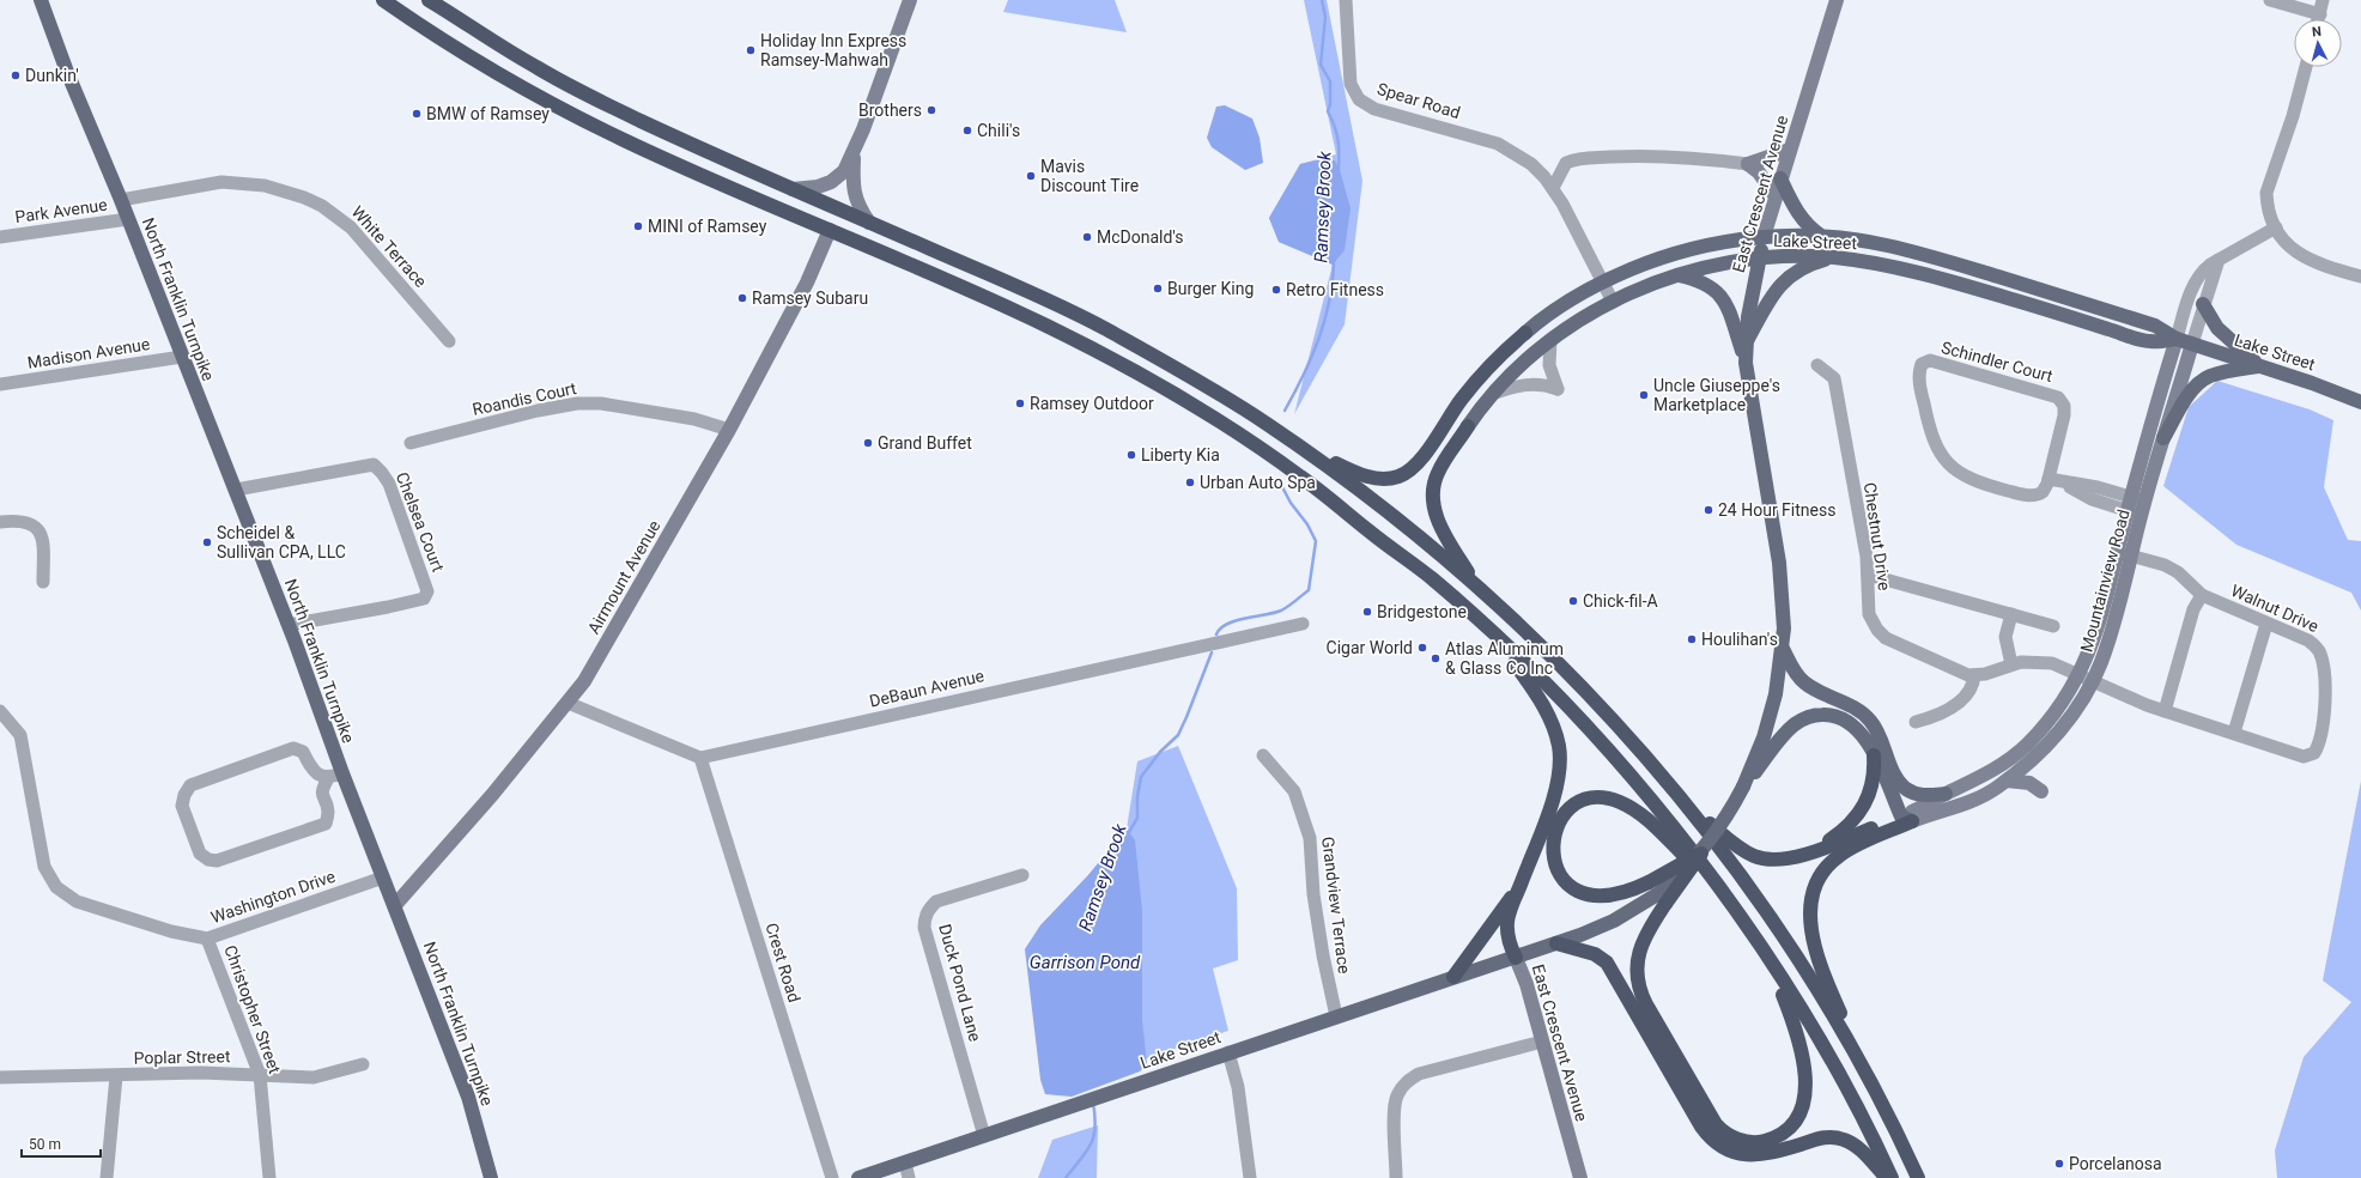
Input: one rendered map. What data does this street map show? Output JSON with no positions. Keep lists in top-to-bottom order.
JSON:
{
  "streets": {
    "main road": ["East Crescent Avenue", "Lake Street", "North Franklin Turnpike"],
    "street": [
      "Spear Road",
      "Park Avenue",
      "White Terrace",
      "Madison Avenue",
      "Schindler Court",
      "Roandis Court",
      "Chelsea Court",
      "Chestnut Drive",
      "Airmount Avenue",
      "Mountainview Road",
      "Walnut Drive",
      "DeBaun Avenue",
      "Washington Drive",
      "Grandview Terrace",
      "Crest Road",
      "Duck Pond Lane",
      "Christopher Street",
      "Poplar Street"
    ]
  },
  "crossings": [
    ["Spear Road", "Lake Street"],
    ["East Crescent Avenue", "Lake Street"],
    ["Park Avenue", "North Franklin Turnpike"],
    ["Lake Street", "Mountainview Road"],
    ["Lake Street", "Grandview Terrace"],
    ["Lake Street", "Duck Pond Lane"],
    ["White Terrace", "North Franklin Turnpike"],
    ["North Franklin Turnpike", "Madison Avenue"],
    ["North Franklin Turnpike", "Chelsea Court"],
    ["North Franklin Turnpike", "Airmount Avenue"],
    ["North Franklin Turnpike", "Washington Drive"],
    ["Roandis Court", "Airmount Avenue"],
    ["Mountainview Road", "Walnut Drive"],
    ["DeBaun Avenue", "Crest Road"],
    ["Washington Drive", "Christopher Street"],
    ["Christopher Street", "Poplar Street"]
  ],
  "water": ["Ramsey Brook", "Garrison Pond"],
  "places": [
    "Holiday Inn Express Ramsey-Mahwah",
    "Dunkin'",
    "Brothers",
    "BMW of Ramsey",
    "Chili's",
    "Mavis Discount Tire",
    "MINI of Ramsey",
    "McDonald's",
    "Burger King",
    "Retro Fitness",
    "Ramsey Subaru",
    "Uncle Giuseppe's Marketplace",
    "Ramsey Outdoor",
    "Grand Buffet",
    "Liberty Kia",
    "Urban Auto Spa",
    "24 Hour Fitness",
    "Scheidel & Sullivan CPA, LLC",
    "Chick-fil-A",
    "Bridgestone",
    "Houlihan's",
    "Cigar World",
    "Atlas Aluminum & Glass Co Inc",
    "Porcelanosa"
  ],
  "scale_bar": "50 m",
  "north": "top"
}
